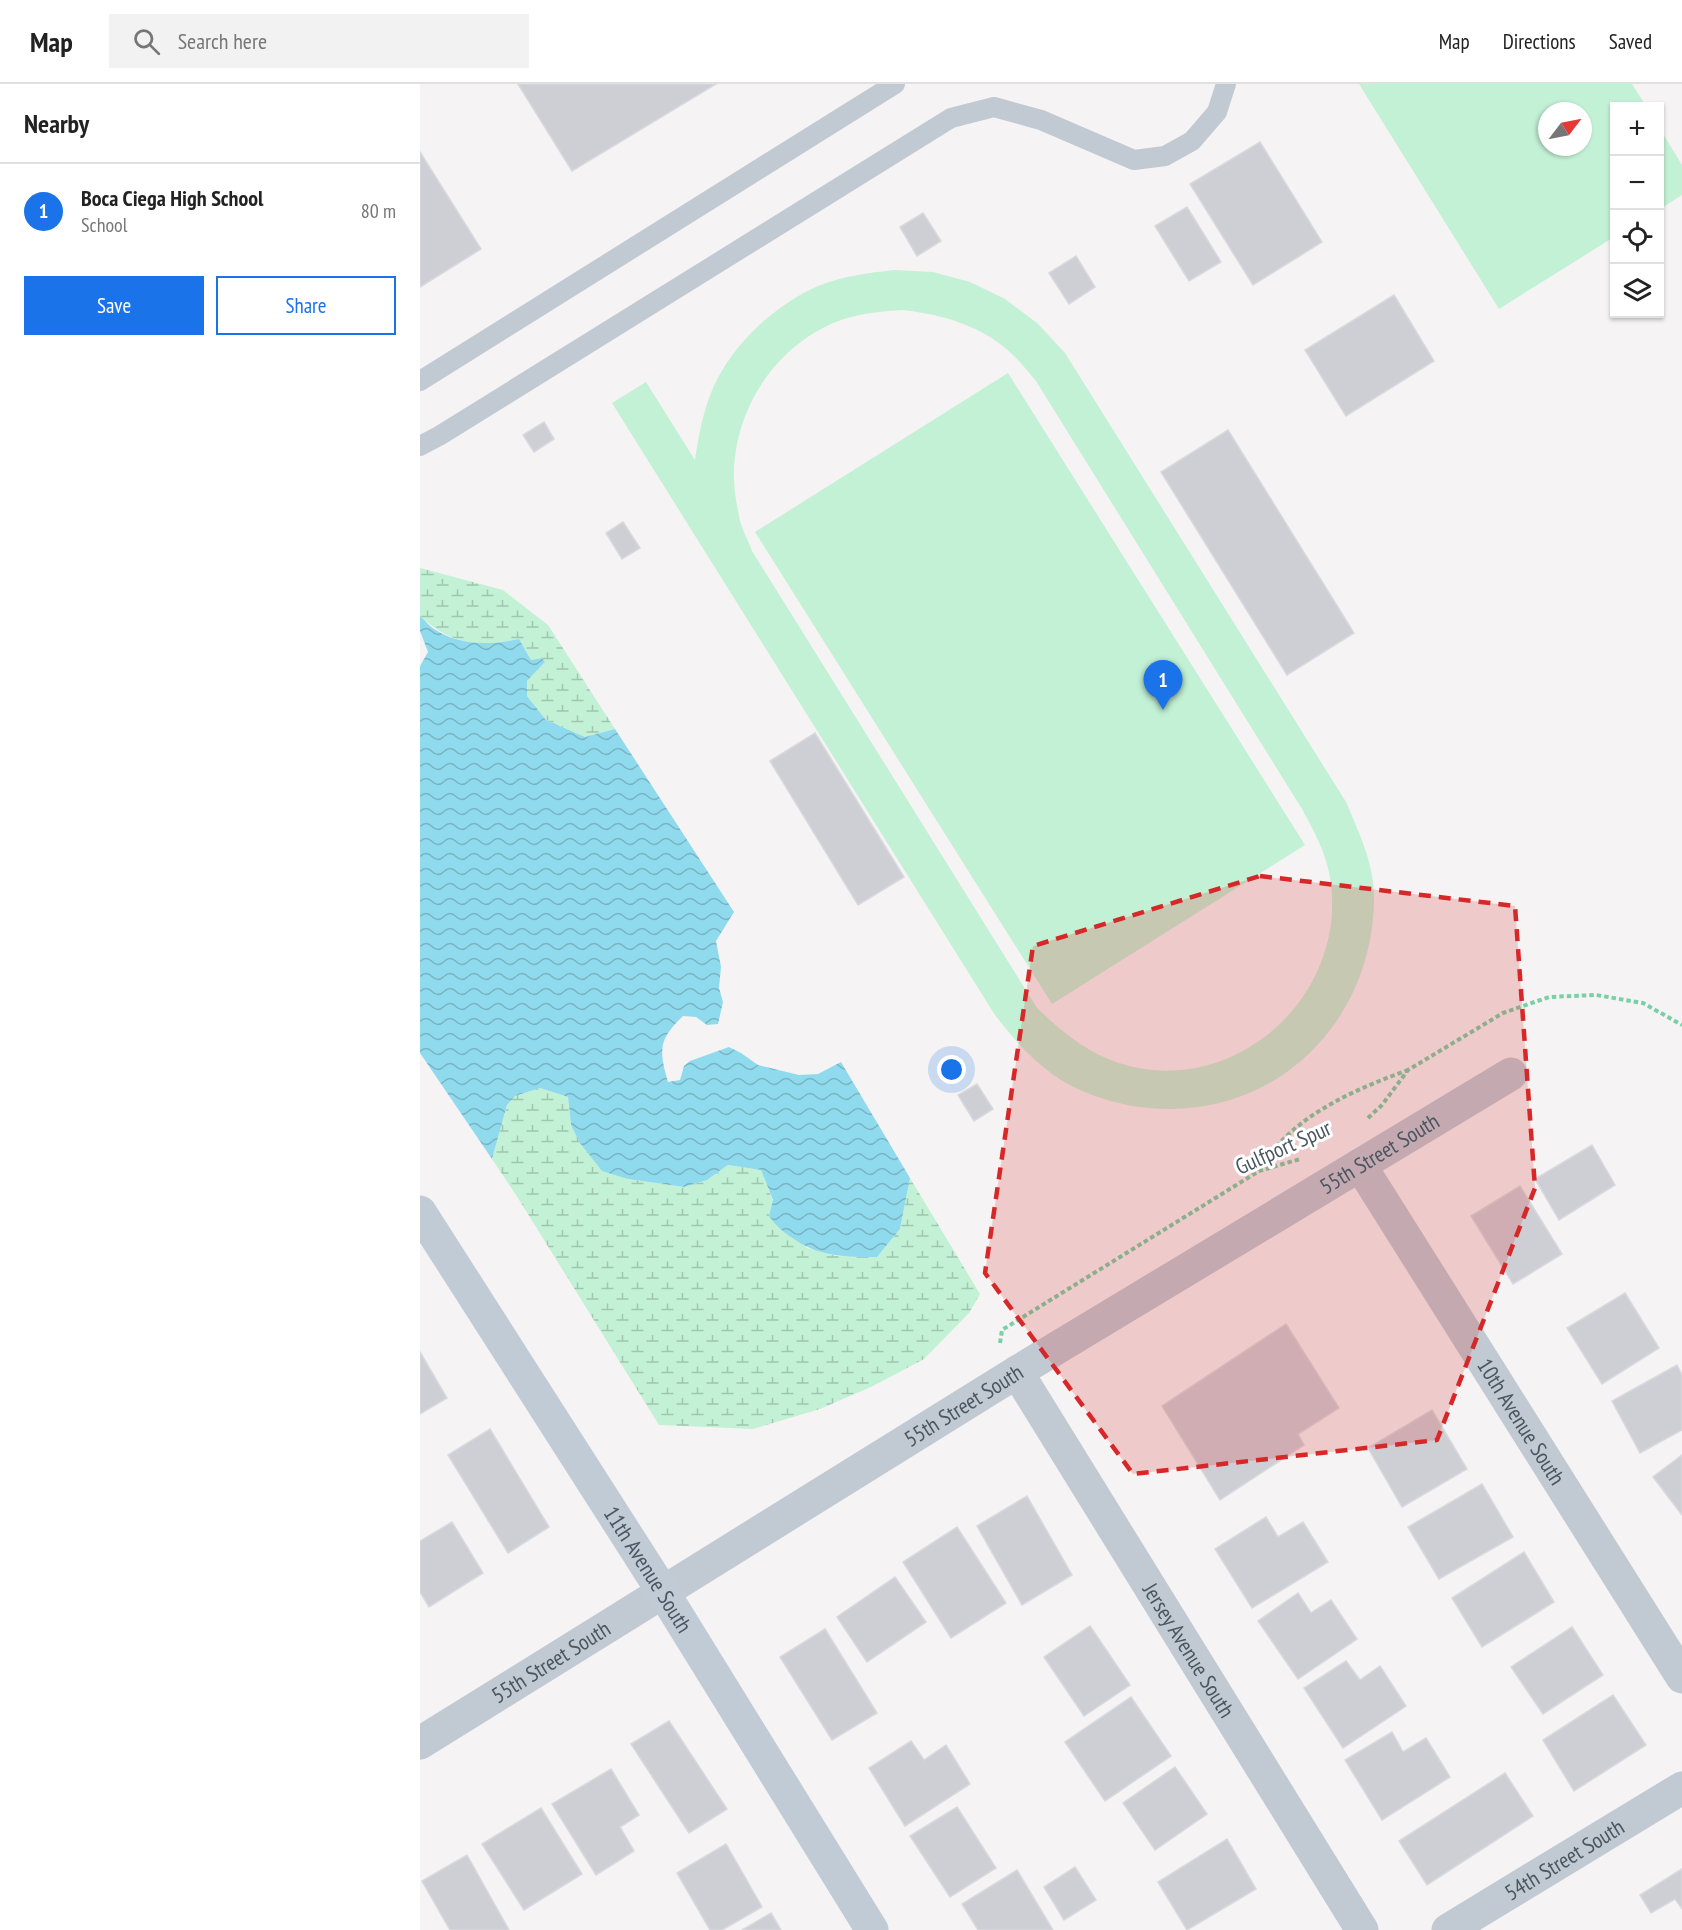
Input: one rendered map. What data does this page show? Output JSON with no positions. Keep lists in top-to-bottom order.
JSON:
{
  "streets": {
    "street": [
      "55th Street South",
      "10th Avenue South",
      "11th Avenue South",
      "Jersey Avenue South",
      "54th Street South"
    ],
    "path": ["Gulfport Spur"]
  },
  "crossings": [
    ["Gulfport Spur", "55th Street South"],
    ["Gulfport Spur", "Jersey Avenue South"],
    ["55th Street South", "10th Avenue South"],
    ["55th Street South", "11th Avenue South"],
    ["55th Street South", "Jersey Avenue South"]
  ],
  "north": "top right",
  "page": {
    "header": "Map",
    "search": "Search here",
    "nav": ["Map", "Directions", "Saved"],
    "heading": "Nearby",
    "map_buttons": ["+", "−"],
    "list": [
      {
        "mark": "1",
        "name": "Boca Ciega High School",
        "note": "School",
        "value": "80 m"
      }
    ],
    "buttons": ["Save", "Share"],
    "pins": "1"
  }
}
